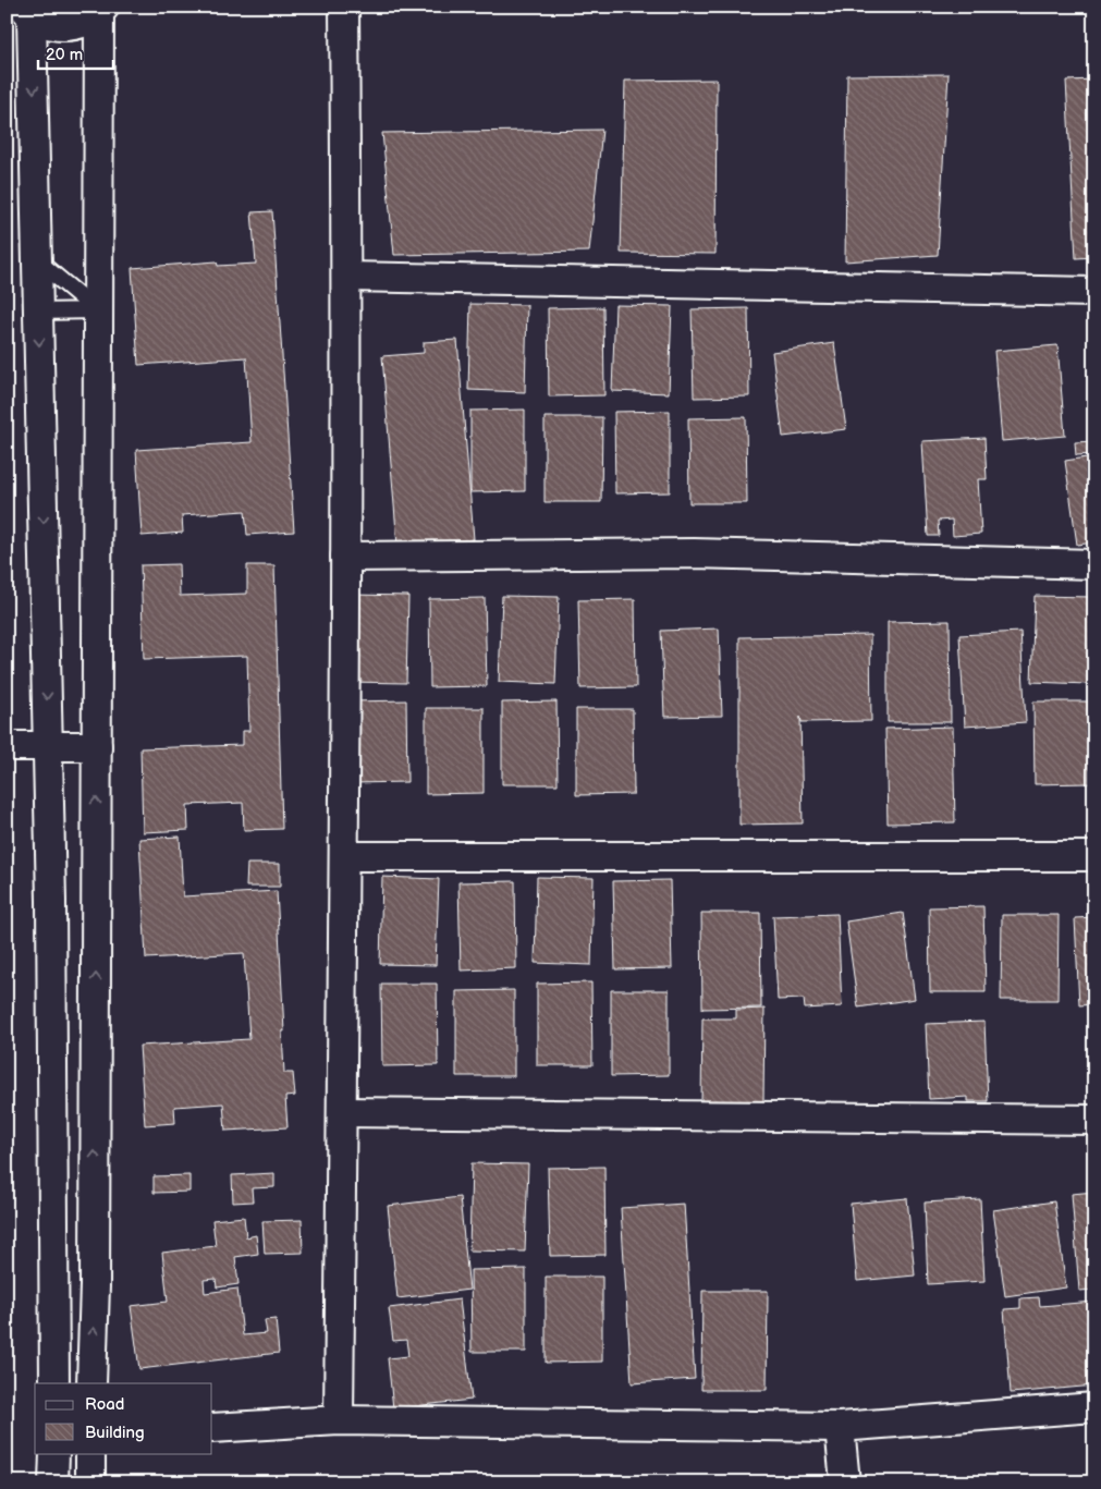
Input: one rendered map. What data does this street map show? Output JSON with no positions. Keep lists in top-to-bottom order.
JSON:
{
  "legend": ["Road", "Building"],
  "scale_bar": "20 m"
}
